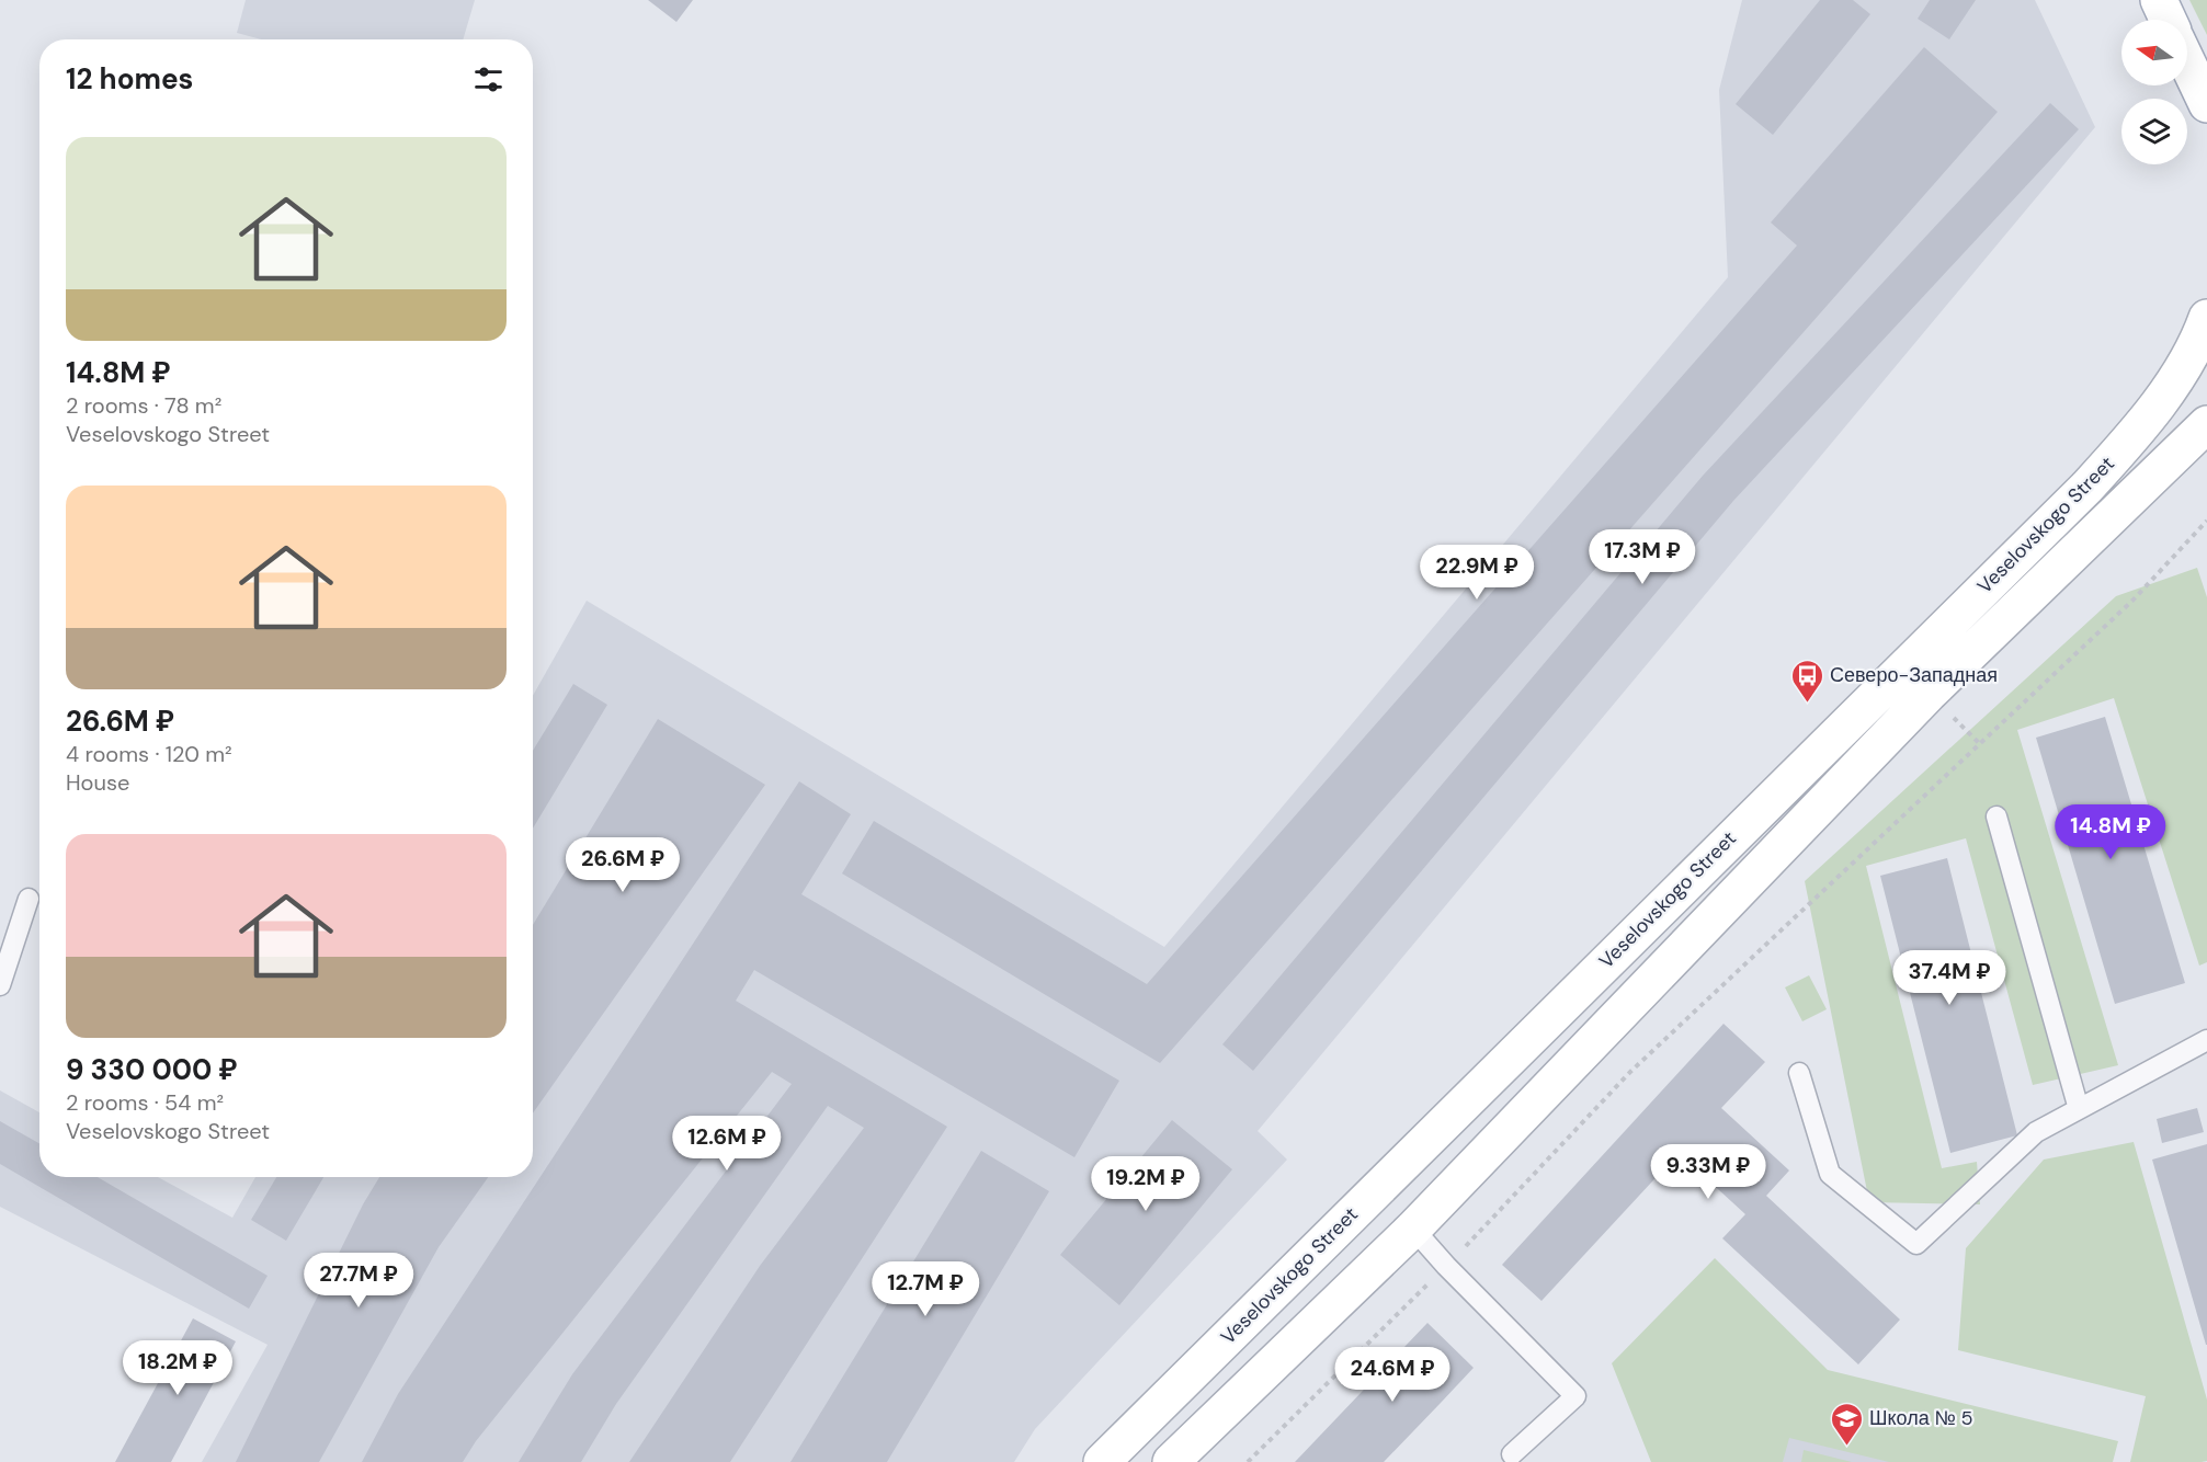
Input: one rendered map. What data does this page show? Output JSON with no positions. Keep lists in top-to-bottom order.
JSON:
{
  "streets": {
    "main road": ["Veselovskogo Street"]
  },
  "places": {
    "bus stop": ["Северо-Западная"],
    "school or university": ["Школа № 5"]
  },
  "north": "left",
  "page": {
    "heading": "12 homes",
    "list": [
      {
        "name": "14.8M ₽",
        "note": "2 rooms · 78 m² · Veselovskogo Street"
      },
      {
        "name": "26.6M ₽",
        "note": "4 rooms · 120 m² · House"
      },
      {
        "name": "9 330 000 ₽",
        "note": "2 rooms · 54 m² · Veselovskogo Street"
      }
    ],
    "price": [
      "17.3M ₽",
      "22.9M ₽",
      "14.8M ₽",
      "26.6M ₽",
      "37.4M ₽",
      "12.6M ₽",
      "9.33M ₽",
      "19.2M ₽",
      "27.7M ₽",
      "12.7M ₽",
      "18.2M ₽",
      "24.6M ₽"
    ]
  }
}
